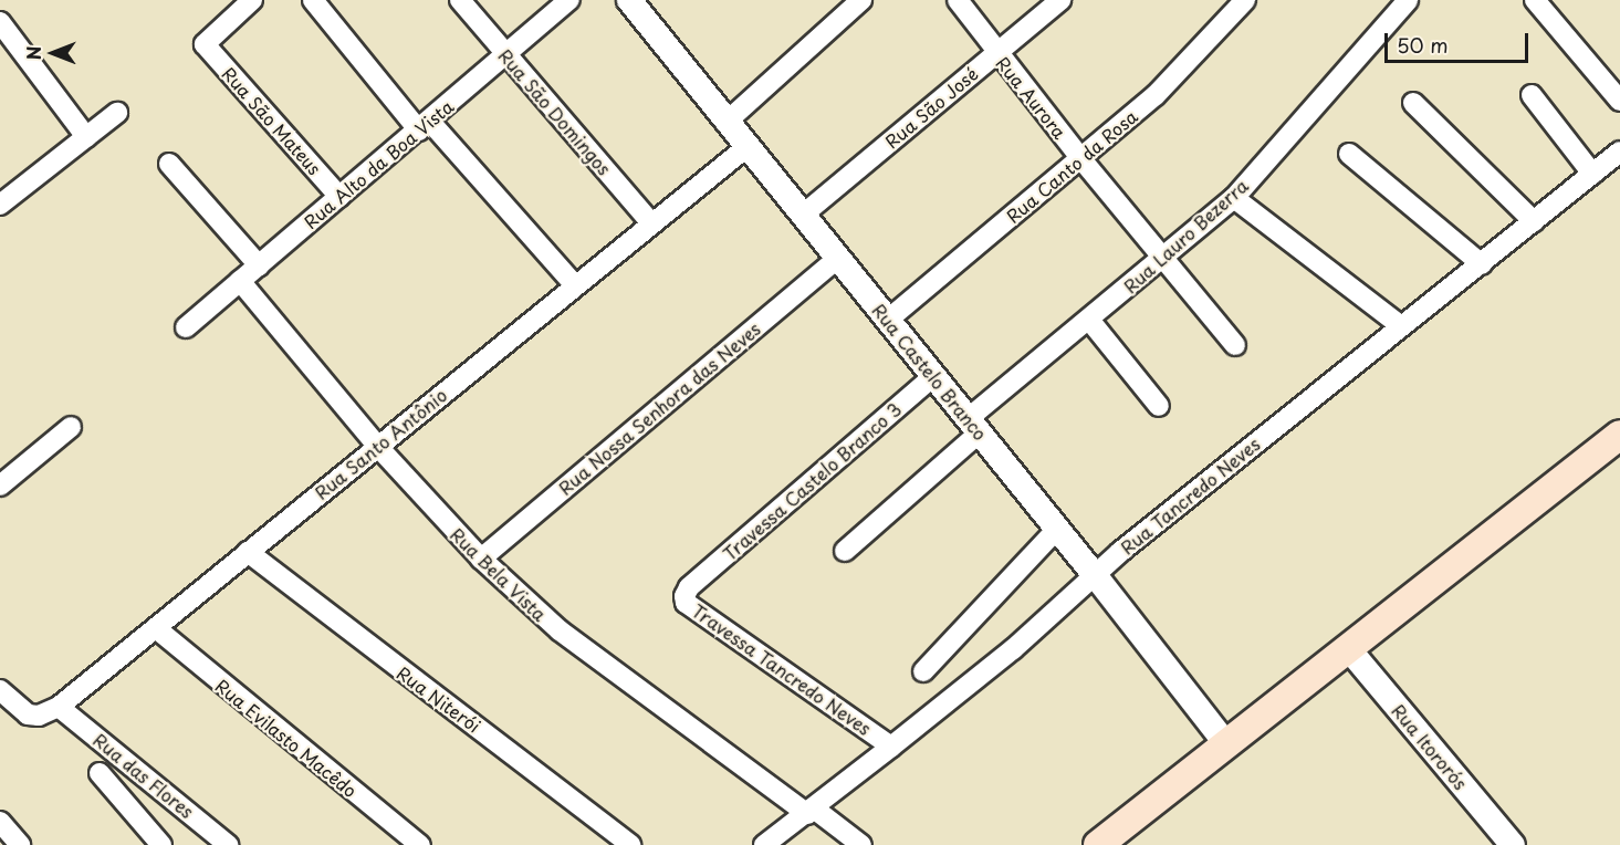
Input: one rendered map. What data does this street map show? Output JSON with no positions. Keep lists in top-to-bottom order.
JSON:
{
  "streets": {
    "street": [
      "Rua Aurora",
      "Rua São José",
      "Rua São Domingos",
      "Rua São Mateus",
      "Rua Alto da Boa Vista",
      "Rua Canto da Rosa",
      "Rua Lauro Bezerra",
      "Rua Castelo Branco",
      "Rua Nossa Senhora das Neves",
      "Rua Santo Antônio",
      "Travessa Castelo Branco 3",
      "Rua Tancredo Neves",
      "Rua Bela Vista",
      "Travessa Tancredo Neves",
      "Rua Niterói",
      "Rua Evilasto Macêdo",
      "Rua Itororós",
      "Rua das Flores"
    ]
  },
  "crossings": [
    ["Rua Aurora", "Rua São José"],
    ["Rua Aurora", "Rua Canto da Rosa"],
    ["Rua Aurora", "Rua Lauro Bezerra"],
    ["Rua São José", "Rua Castelo Branco"],
    ["Rua São Domingos", "Rua Alto da Boa Vista"],
    ["Rua São Domingos", "Rua Santo Antônio"],
    ["Rua São Mateus", "Rua Alto da Boa Vista"],
    ["Rua Alto da Boa Vista", "Rua Bela Vista"],
    ["Rua Canto da Rosa", "Rua Castelo Branco"],
    ["Rua Lauro Bezerra", "Rua Castelo Branco"],
    ["Rua Castelo Branco", "Rua Nossa Senhora das Neves"],
    ["Rua Castelo Branco", "Rua Santo Antônio"],
    ["Rua Castelo Branco", "Travessa Castelo Branco 3"],
    ["Rua Castelo Branco", "Rua Tancredo Neves"],
    ["Rua Nossa Senhora das Neves", "Rua Bela Vista"],
    ["Rua Santo Antônio", "Rua Bela Vista"],
    ["Rua Santo Antônio", "Rua Niterói"],
    ["Rua Santo Antônio", "Rua Evilasto Macêdo"],
    ["Rua Santo Antônio", "Rua das Flores"],
    ["Travessa Castelo Branco 3", "Travessa Tancredo Neves"],
    ["Rua Tancredo Neves", "Rua Bela Vista"],
    ["Rua Tancredo Neves", "Travessa Tancredo Neves"]
  ],
  "scale_bar": "50 m",
  "north": "left"
}
